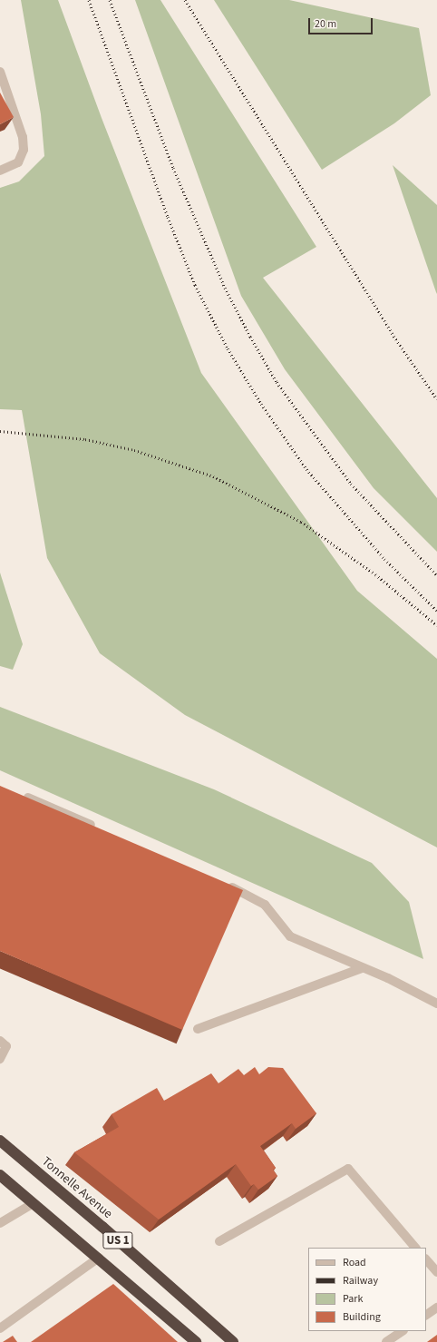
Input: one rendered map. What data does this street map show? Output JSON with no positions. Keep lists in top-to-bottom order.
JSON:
{
  "streets": {
    "highway": ["Tonnelle Avenue", "US 1"]
  },
  "legend": [
    "Road",
    "Railway",
    "Park",
    "Building"
  ],
  "scale_bar": "20 m"
}
